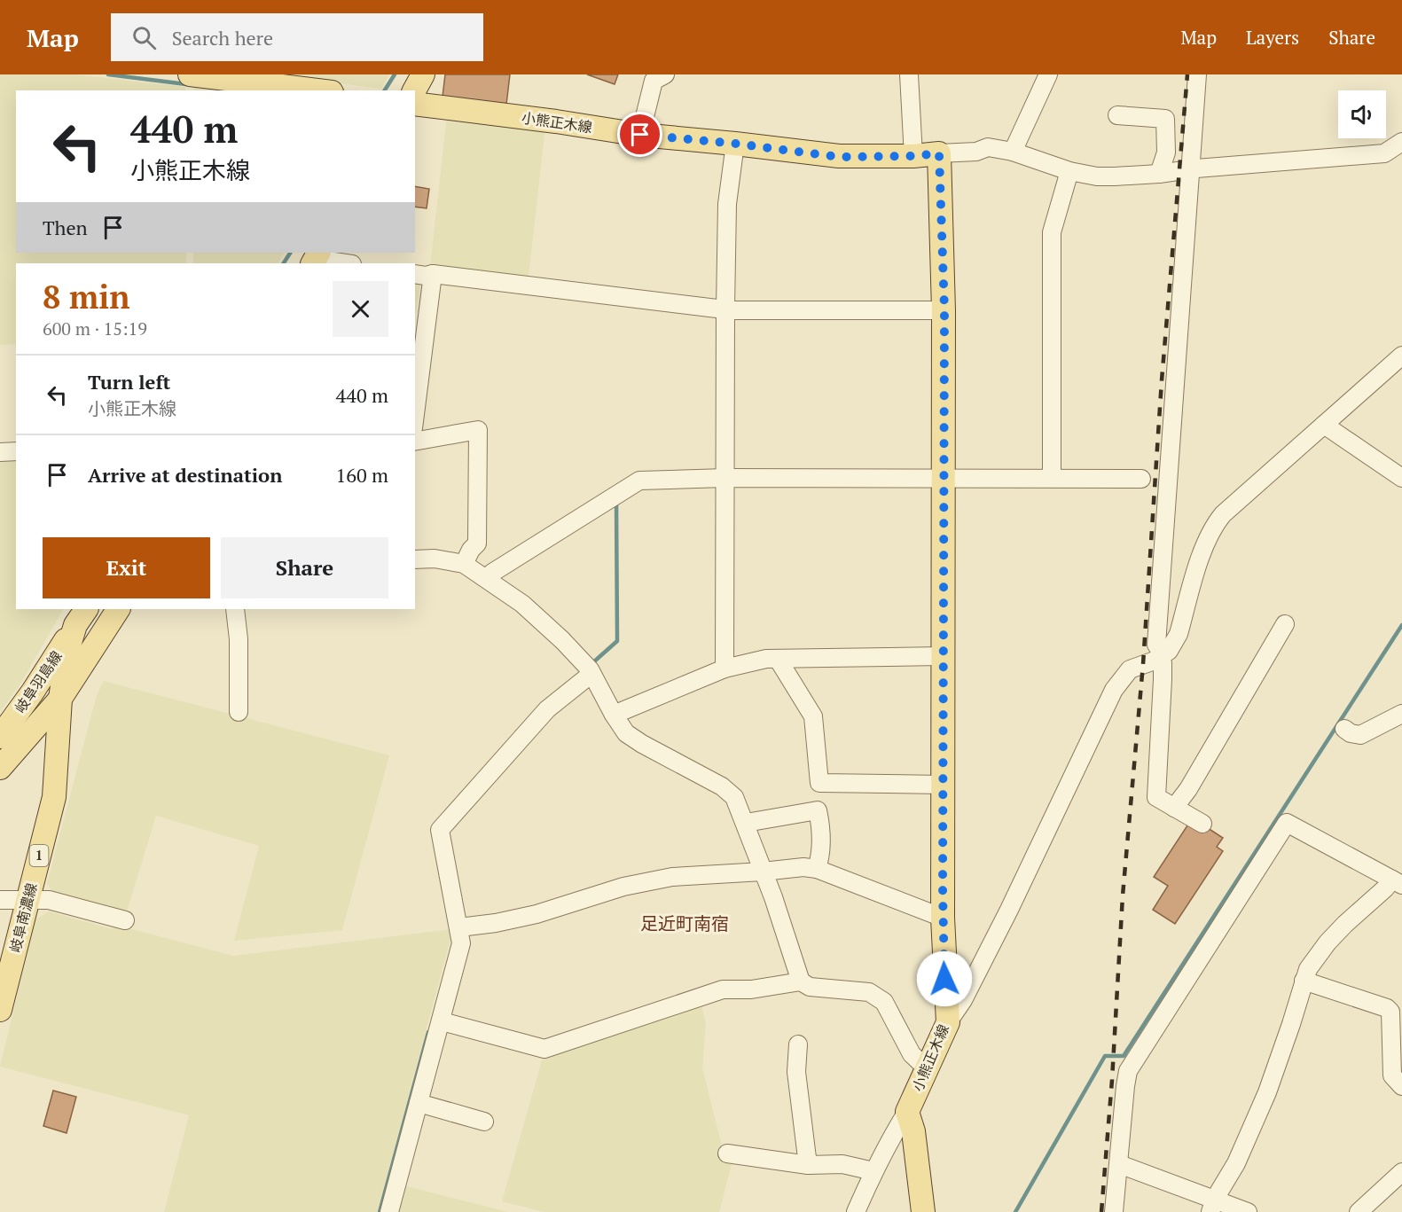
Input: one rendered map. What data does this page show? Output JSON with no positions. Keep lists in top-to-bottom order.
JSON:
{
  "streets": {
    "main road": [
      "小熊正木線",
      "岐阜羽島線",
      "1",
      "岐阜南濃線"
    ]
  },
  "crossings": [
    ["岐阜羽島線", "岐阜南濃線"]
  ],
  "districts": ["足近町南宿"],
  "page": {
    "header": "Map",
    "search": "Search here",
    "nav": ["Map", "Layers", "Share"],
    "turn": ["440 m", "小熊正木線"],
    "then": "Then",
    "heading": ["8 min", "600 m · 15:19"],
    "list": [
      {
        "name": "Turn left",
        "note": "小熊正木線",
        "value": "440 m"
      },
      {
        "name": "Arrive at destination",
        "value": "160 m"
      }
    ],
    "buttons": ["Exit", "Share"]
  }
}
